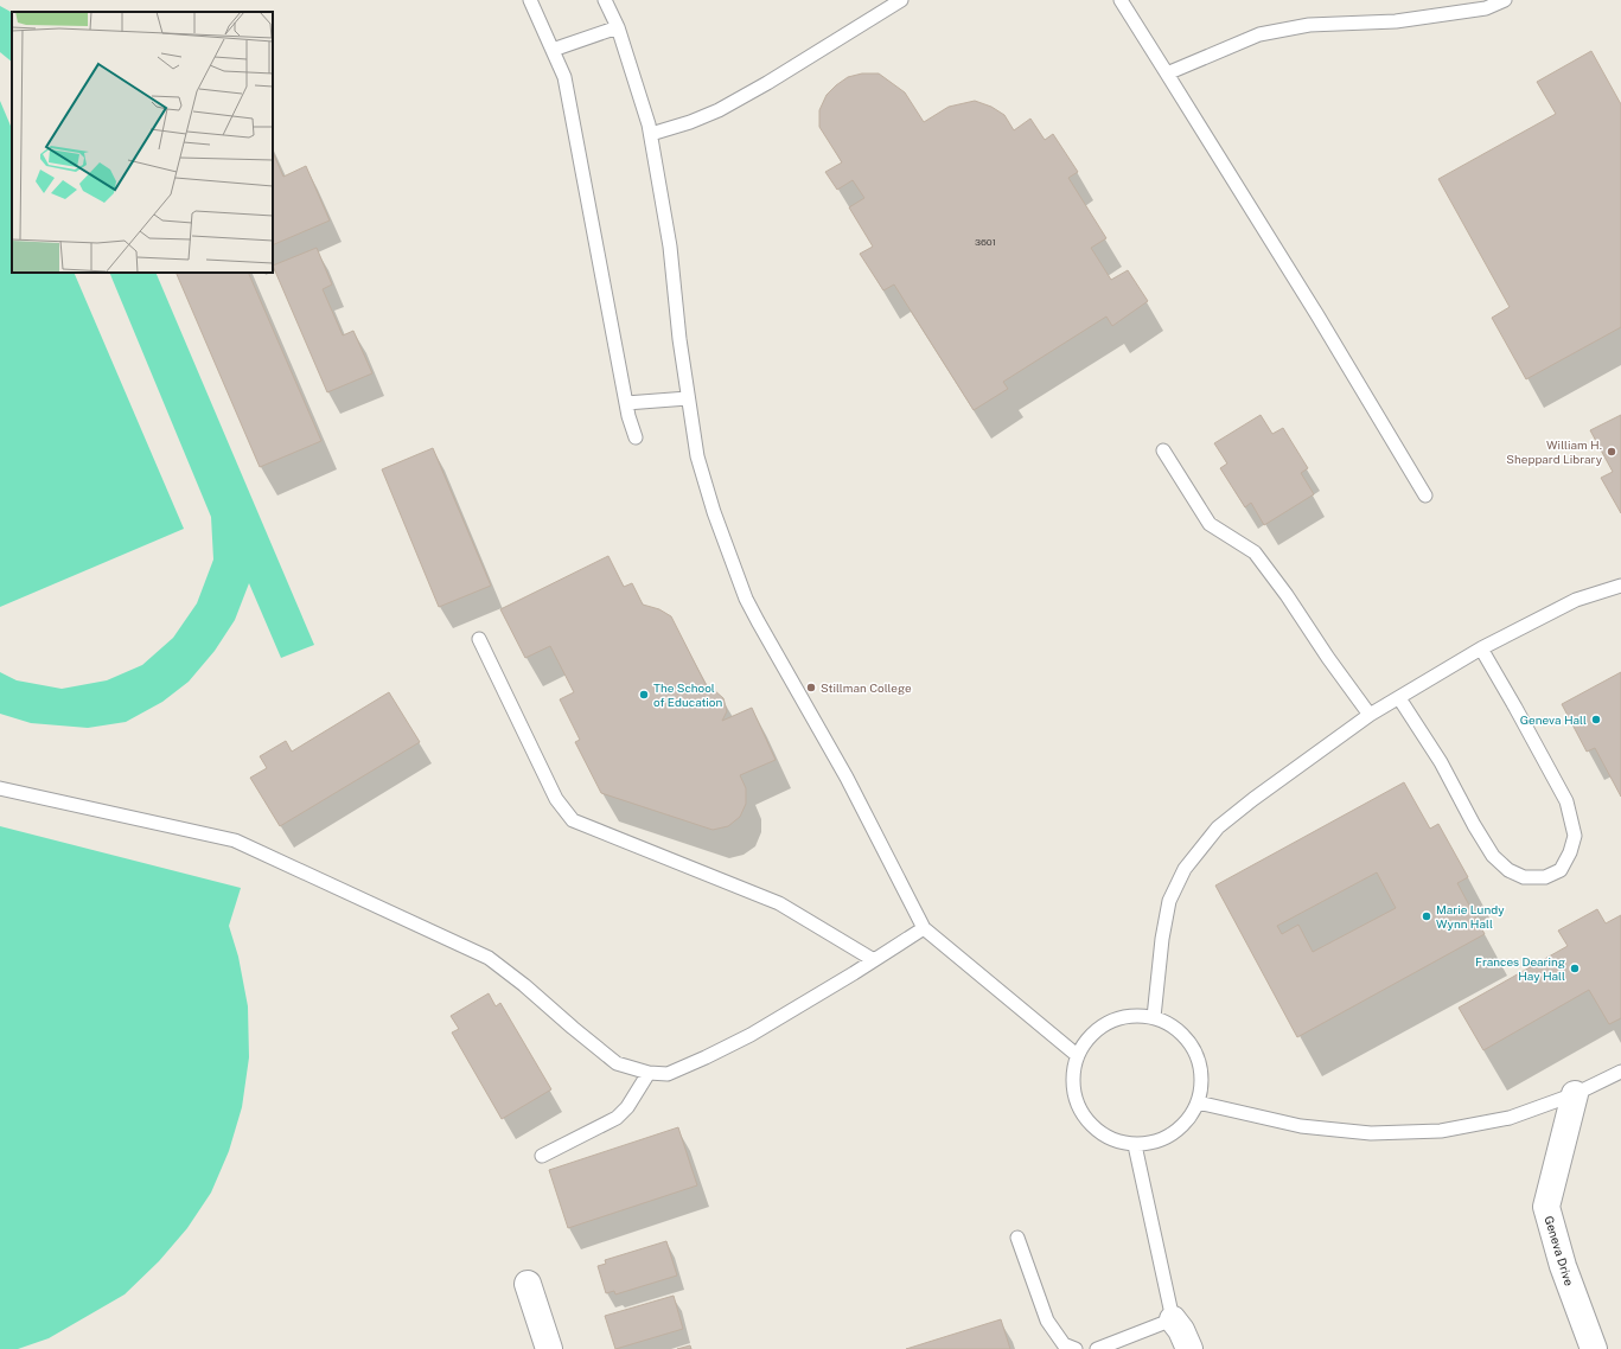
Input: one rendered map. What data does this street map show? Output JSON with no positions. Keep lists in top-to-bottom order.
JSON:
{
  "streets": {
    "street": ["Geneva Drive"]
  },
  "places": [
    "William H. Sheppard Library",
    "Stillman College",
    "The School of Education",
    "Geneva Hall",
    "Marie Lundy Wynn Hall",
    "Frances Dearing Hay Hall"
  ],
  "house_numbers": ["3601"]
}
